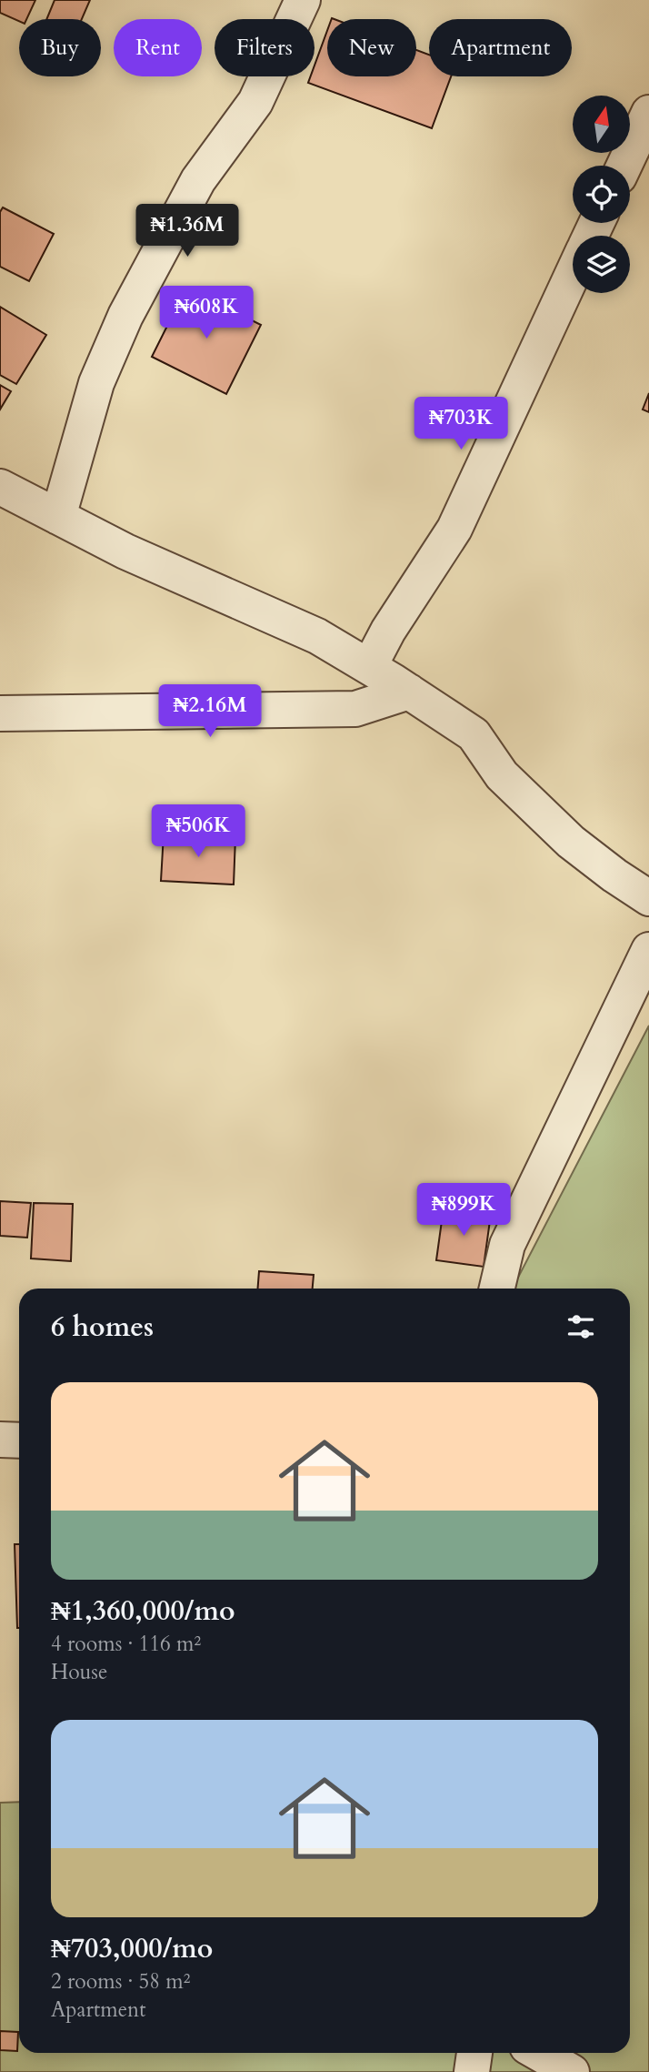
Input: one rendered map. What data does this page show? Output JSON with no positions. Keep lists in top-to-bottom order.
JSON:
{
  "north": "top",
  "page": {
    "chip": [
      "Buy",
      "Rent",
      "Filters",
      "New",
      "Apartment"
    ],
    "price": [
      "₦1.36M",
      "₦608K",
      "₦703K",
      "₦2.16M",
      "₦506K",
      "₦899K"
    ],
    "heading": "6 homes",
    "list": [
      {
        "name": "₦1,360,000/mo",
        "note": "4 rooms · 116 m² · House"
      },
      {
        "name": "₦703,000/mo",
        "note": "2 rooms · 58 m² · Apartment"
      }
    ]
  }
}
